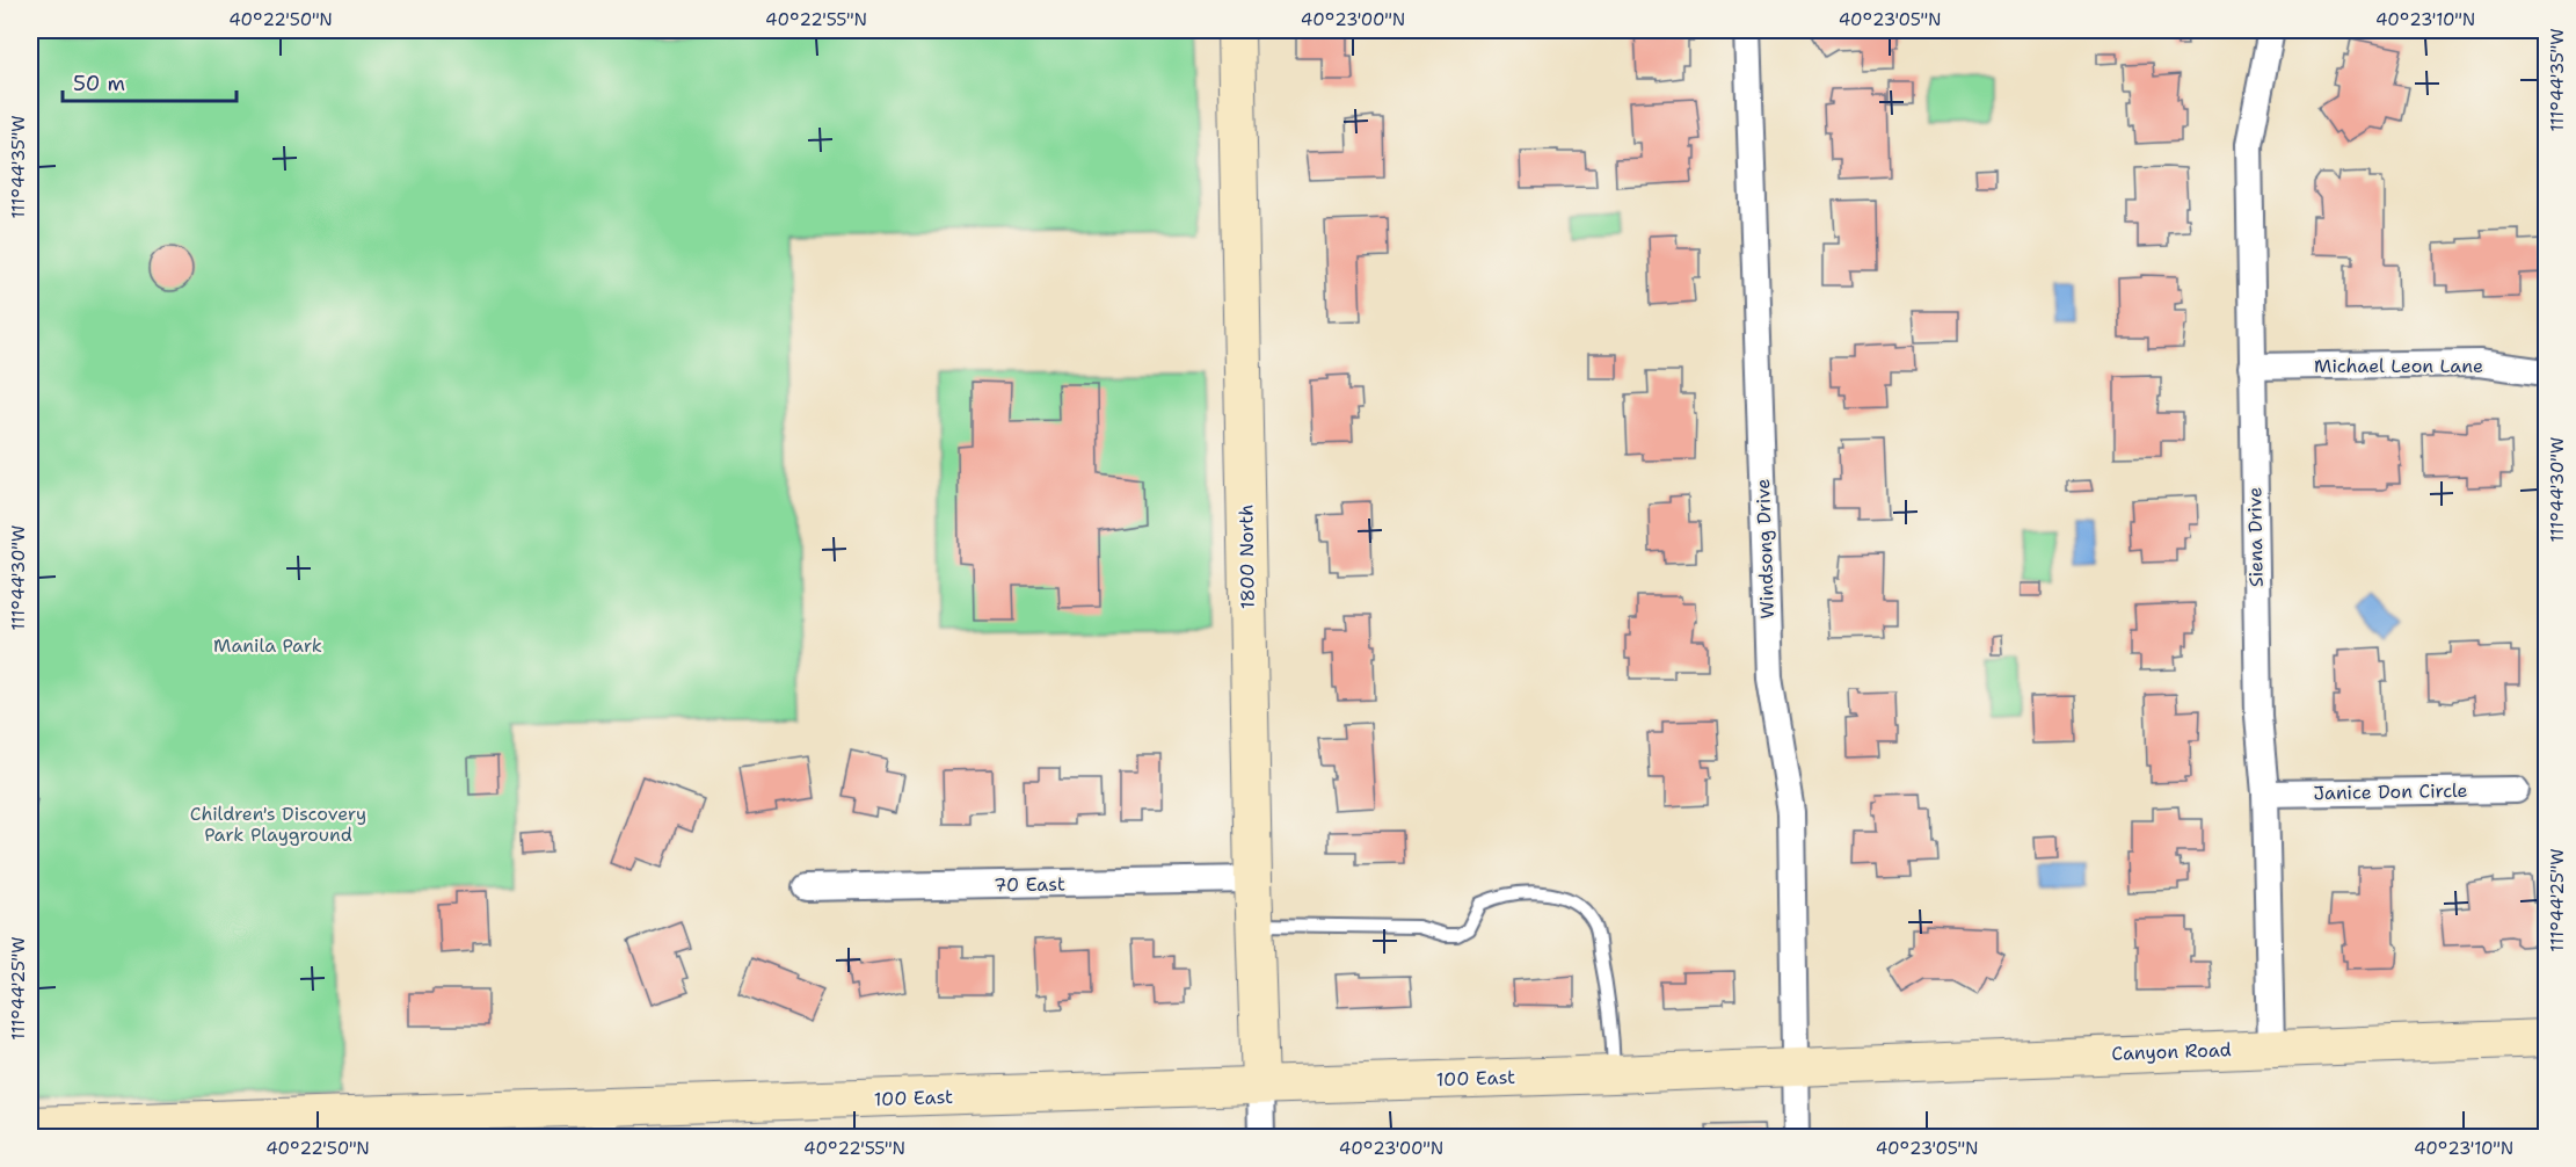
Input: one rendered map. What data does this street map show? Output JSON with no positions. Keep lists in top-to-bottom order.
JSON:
{
  "streets": {
    "main road": ["1800 North", "Canyon Road", "100 East"],
    "street": [
      "Michael Leon Lane",
      "Siena Drive",
      "Windsong Drive",
      "Janice Don Circle",
      "70 East"
    ]
  },
  "crossings": [
    ["Michael Leon Lane", "Siena Drive"],
    ["Siena Drive", "Janice Don Circle"],
    ["Siena Drive", "Canyon Road"],
    ["Windsong Drive", "Canyon Road"],
    ["Windsong Drive", "100 East"],
    ["1800 North", "70 East"],
    ["1800 North", "100 East"],
    ["Canyon Road", "100 East"]
  ],
  "parks": ["Manila Park", "Children's Discovery Park Playground"],
  "scale_bar": "50 m",
  "coordinates": [
    "40°22'50\"N",
    "40°22'55\"N",
    "40°23'00\"N",
    "40°23'05\"N",
    "40°23'10\"N",
    "111°44'35\"W",
    "111°44'30\"W",
    "111°44'25\"W"
  ]
}
